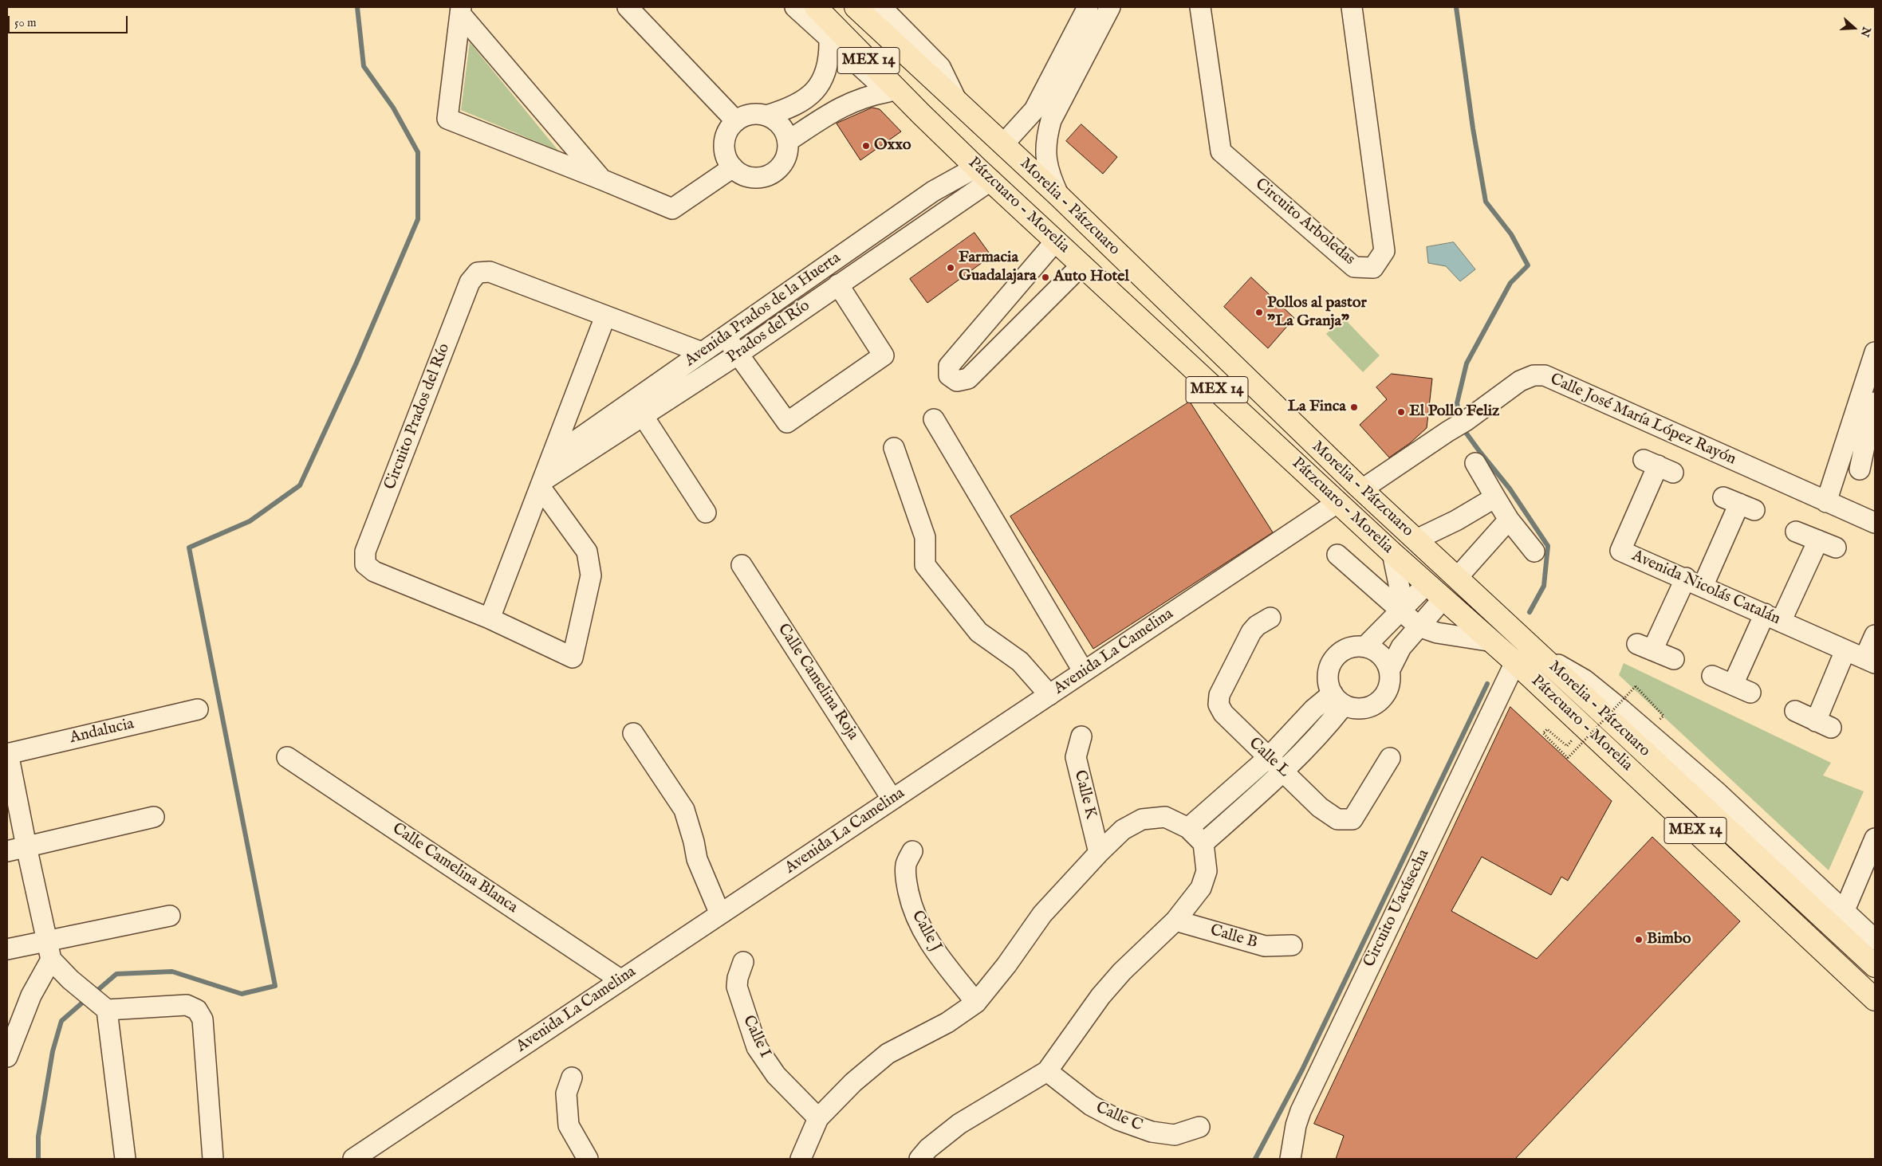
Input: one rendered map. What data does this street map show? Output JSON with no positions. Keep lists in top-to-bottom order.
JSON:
{
  "streets": {
    "main road": ["MEX 14", "Pátzcuaro - Morelia", "Morelia - Pátzcuaro"],
    "street": [
      "Circuito Arboledas",
      "Avenida Prados de la Huerta",
      "Prados del Río",
      "Circuito Prados del Río",
      "Calle José María López Rayón",
      "Avenida Nicolás Catalán",
      "Avenida La Camelina",
      "Calle Camelina Roja",
      "Andalucia",
      "Calle L",
      "Calle K",
      "Calle Camelina Blanca",
      "Circuito Uacúsecha",
      "Calle J",
      "Calle B",
      "Calle I",
      "Calle C"
    ]
  },
  "crossings": [
    ["Pátzcuaro - Morelia", "Avenida Prados de la Huerta"],
    ["Pátzcuaro - Morelia", "Prados del Río"],
    ["Pátzcuaro - Morelia", "Avenida La Camelina"],
    ["Pátzcuaro - Morelia", "Circuito Uacúsecha"],
    ["Morelia - Pátzcuaro", "Calle José María López Rayón"],
    ["Avenida Prados de la Huerta", "Prados del Río"],
    ["Avenida Prados de la Huerta", "Circuito Prados del Río"],
    ["Prados del Río", "Circuito Prados del Río"],
    ["Avenida La Camelina", "Calle Camelina Roja"],
    ["Avenida La Camelina", "Calle Camelina Blanca"]
  ],
  "places": [
    "Oxxo",
    "Farmacia Guadalajara",
    "Auto Hotel",
    "Pollos al pastor \"La Granja\"",
    "La Finca",
    "El Pollo Feliz",
    "Bimbo"
  ],
  "scale_bar": "50 m",
  "north": "right"
}
